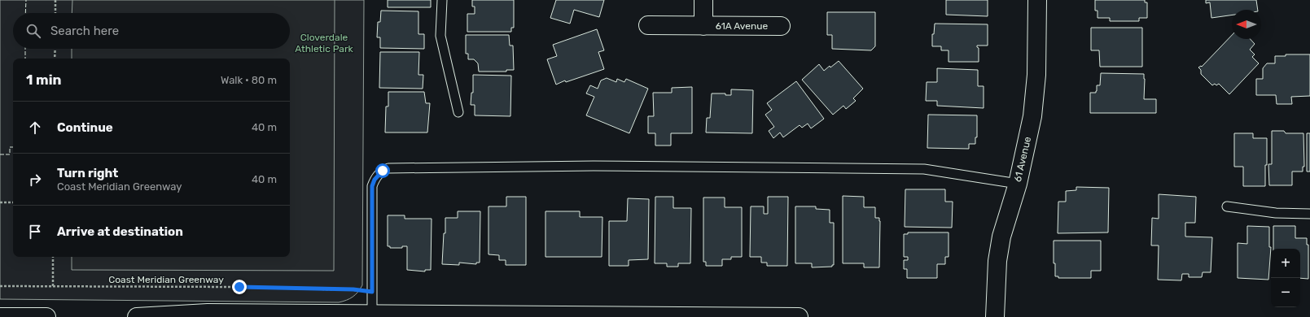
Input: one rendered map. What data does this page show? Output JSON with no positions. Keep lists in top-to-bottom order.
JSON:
{
  "streets": {
    "main road": ["61A Avenue", "61 Avenue"],
    "path": ["Coast Meridian Greenway"]
  },
  "parks": ["Cloverdale Athletic Park"],
  "north": "left",
  "page": {
    "search": "Search here",
    "heading": ["1 min", "Walk · 80 m"],
    "list": [
      ["Continue", "40 m"],
      ["Turn right", "Coast Meridian Greenway", "40 m"],
      "Arrive at destination"
    ],
    "map_buttons": ["+", "−"]
  }
}
